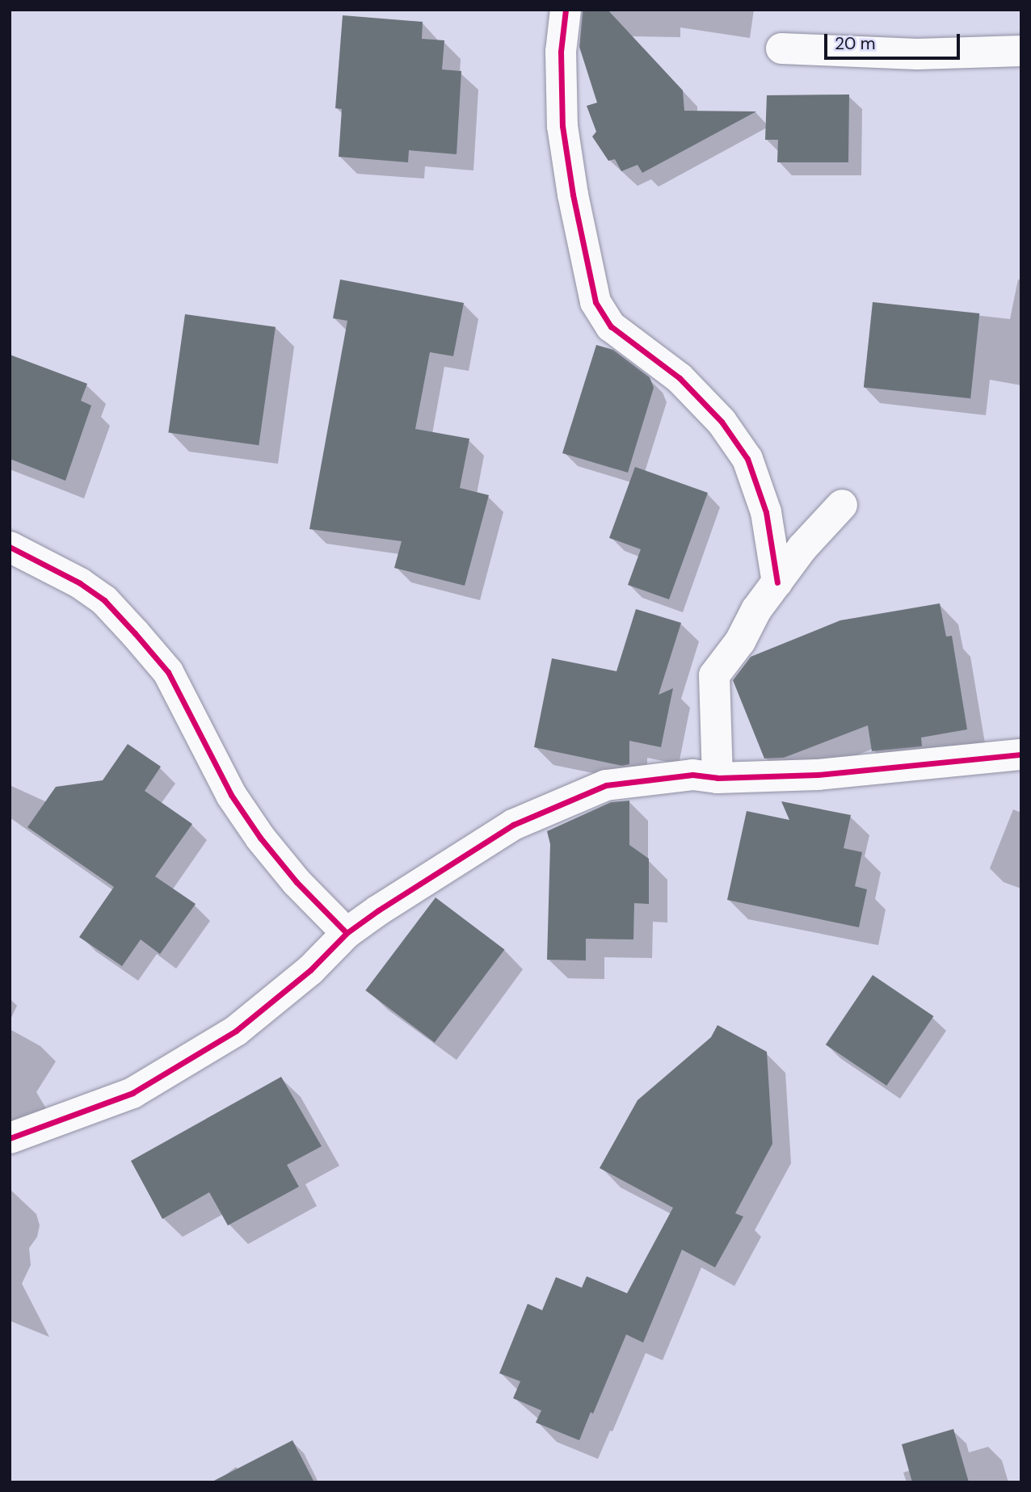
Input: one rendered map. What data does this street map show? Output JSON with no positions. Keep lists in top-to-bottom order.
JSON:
{
  "scale_bar": "20 m"
}
